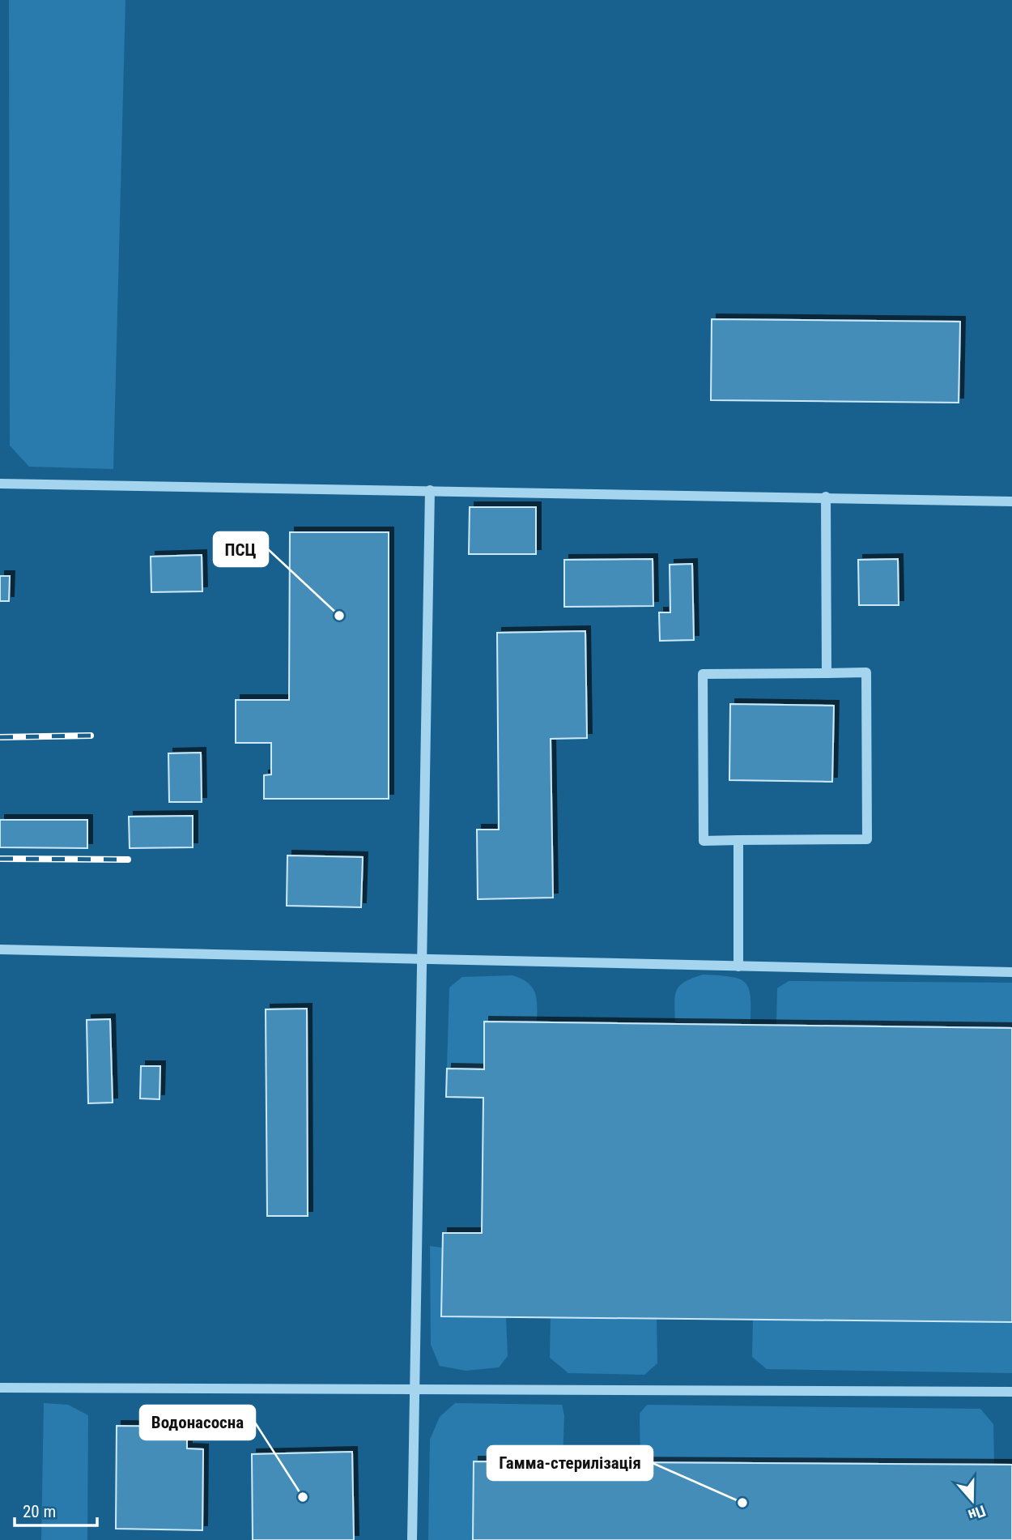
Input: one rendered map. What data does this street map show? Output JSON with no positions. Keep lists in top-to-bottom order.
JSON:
{
  "places": ["ПСЦ", "Водонасосна", "Гамма-стерилізація"],
  "scale_bar": "20 m",
  "north": "bottom"
}
